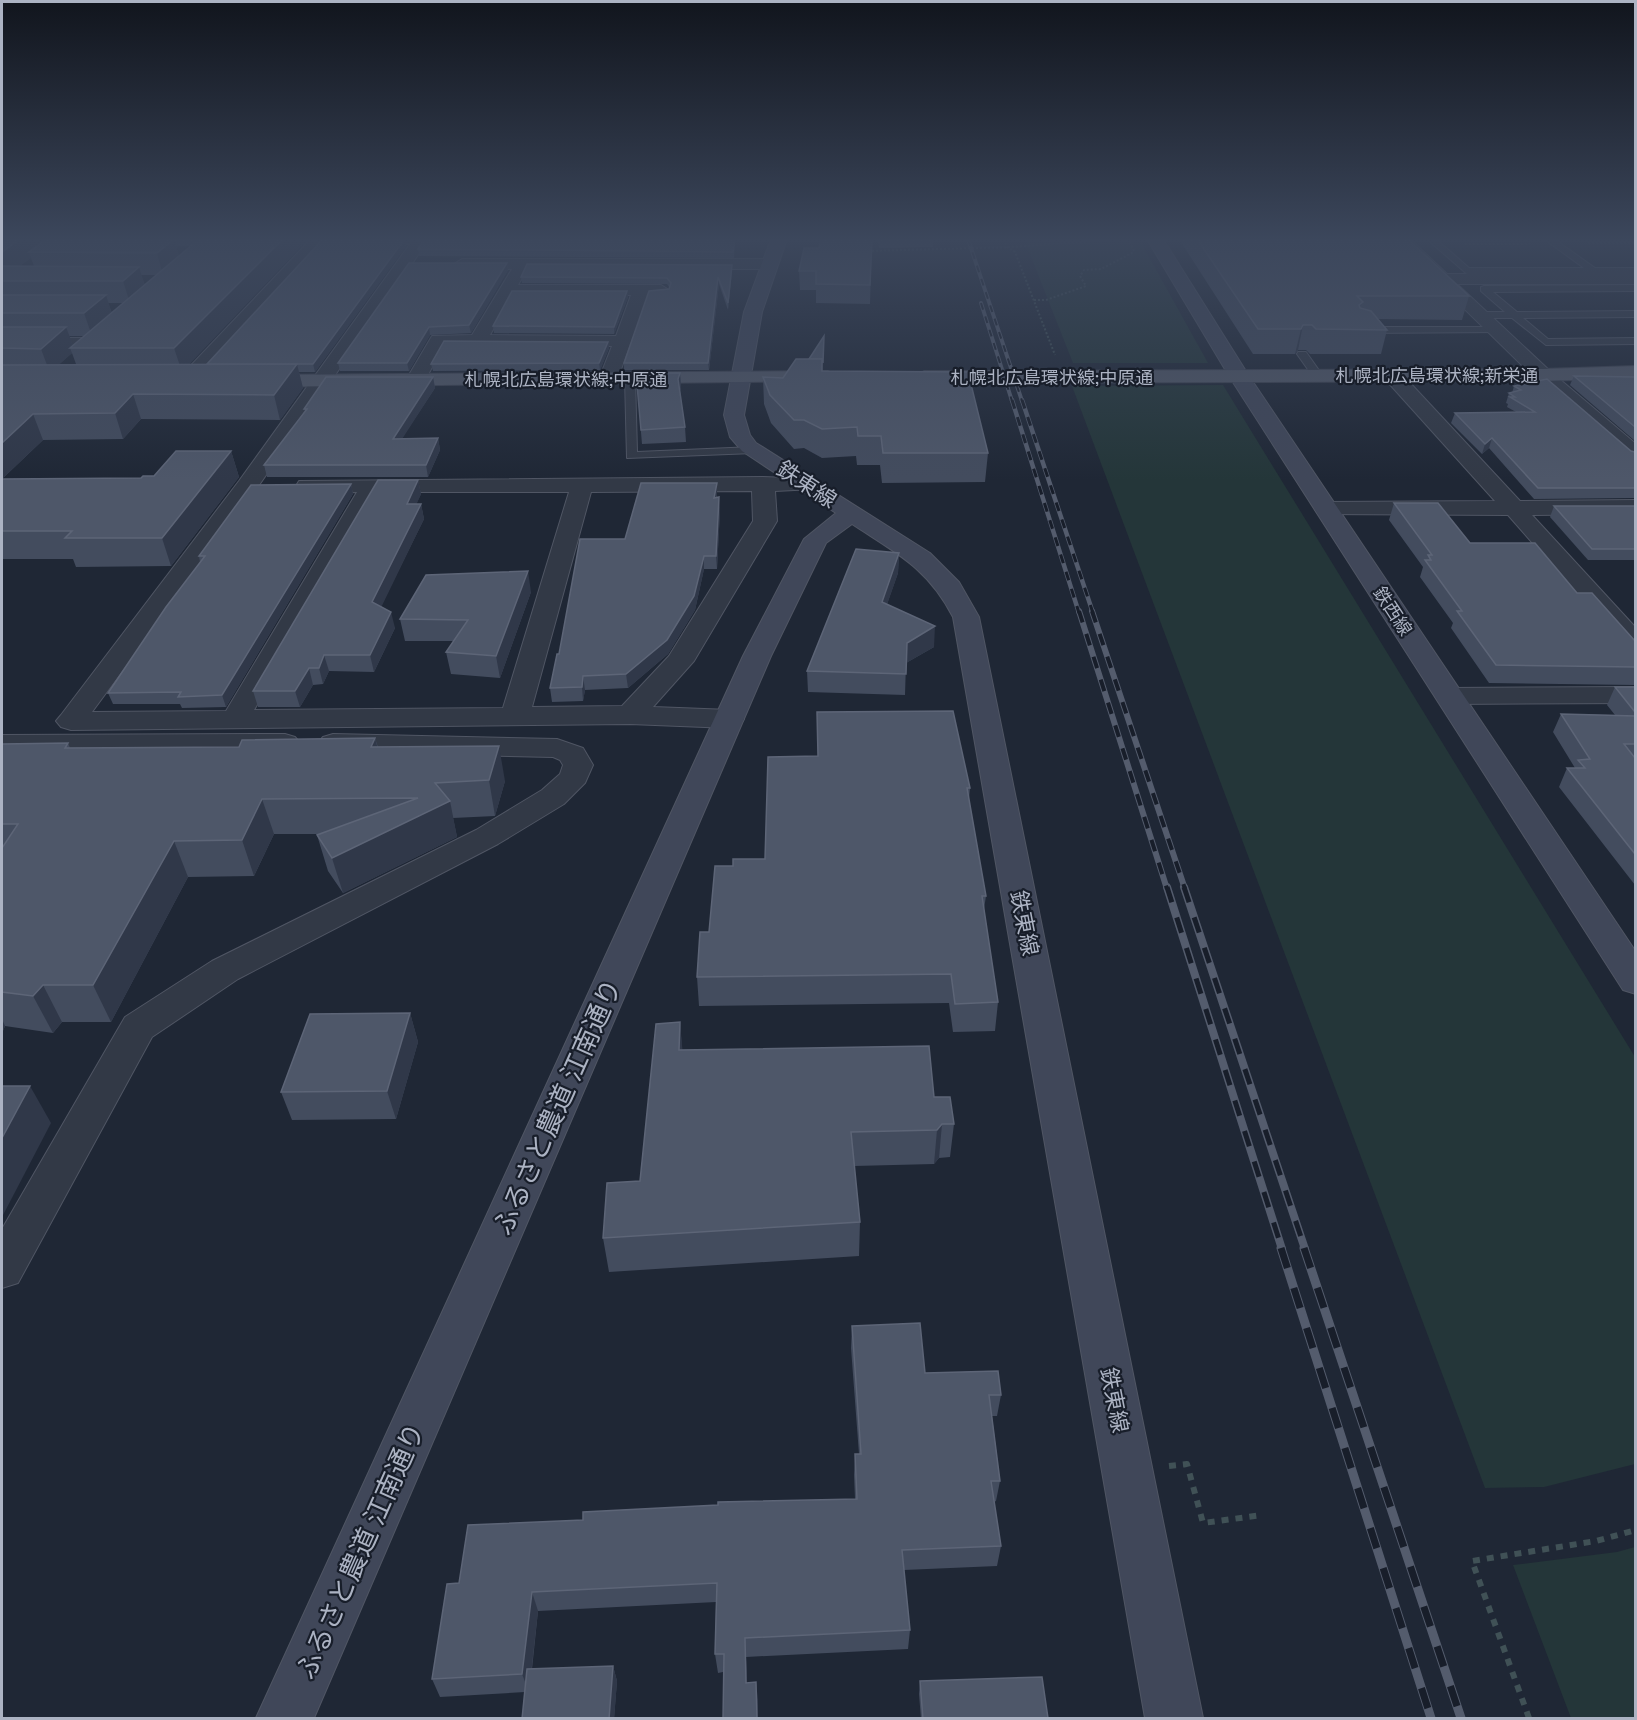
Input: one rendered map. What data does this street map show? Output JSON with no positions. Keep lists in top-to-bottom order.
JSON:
{
  "streets": {
    "main road": ["札幌北広島環状線;新栄通", "札幌北広島環状線;中原通"],
    "street": ["鉄東線", "鉄西線", "ふるさと農道 江南通り"]
  },
  "crossings": [
    ["札幌北広島環状線;新栄通", "札幌北広島環状線;中原通"],
    ["札幌北広島環状線;新栄通", "鉄西線"],
    ["札幌北広島環状線;中原通", "鉄東線"],
    ["札幌北広島環状線;中原通", "鉄西線"],
    ["鉄東線", "ふるさと農道 江南通り"]
  ]
}
